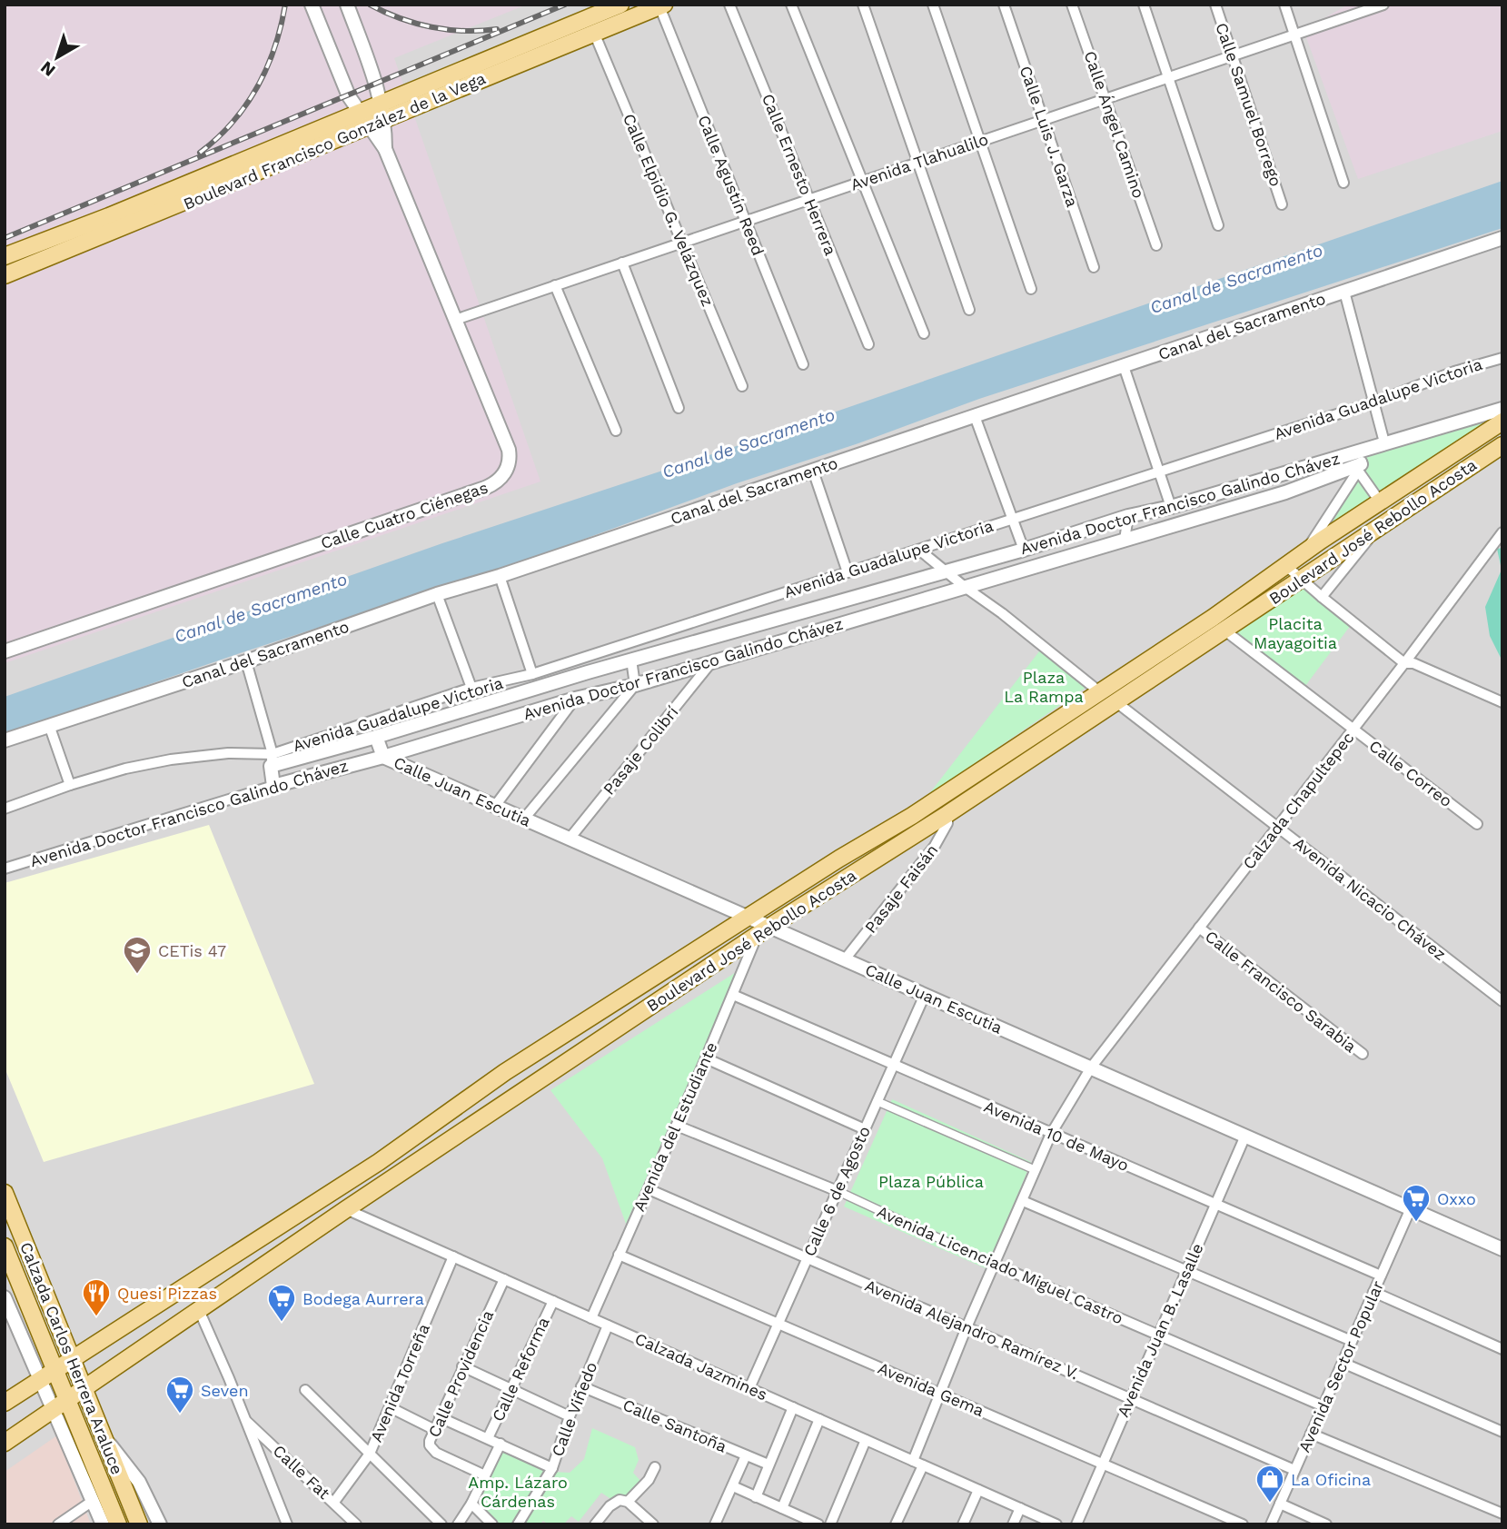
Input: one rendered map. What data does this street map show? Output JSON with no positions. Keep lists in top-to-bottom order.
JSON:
{
  "streets": {
    "main road": ["Boulevard Francisco González de la Vega", "Boulevard José Rebollo Acosta", "Calzada Carlos Herrera Araluce"],
    "street": [
      "Calle Samuel Borrego",
      "Calle Ángel Camino",
      "Calle Luis J. Garza",
      "Avenida Tlahualilo",
      "Calle Ernesto Herrera",
      "Calle Agustín Reed",
      "Calle Elpidio G. Velázquez",
      "Canal del Sacramento",
      "Avenida Guadalupe Victoria",
      "Avenida Doctor Francisco Galindo Chávez",
      "Calle Cuatro Ciénegas",
      "Pasaje Colibrí",
      "Calle Correo",
      "Calle Juan Escutia",
      "Calzada Chapultepec",
      "Pasaje Faisán",
      "Avenida Nicacio Chávez",
      "Calle Francisco Sarabia",
      "Avenida del Estudiante",
      "Avenida 10 de Mayo",
      "Calle 6 de Agosto",
      "Avenida Licenciado Miguel Castro",
      "Avenida Alejandro Ramírez V.",
      "Avenida Juan B. Lasalle",
      "Calzada Jazmines",
      "Avenida Sector Popular",
      "Calle Reforma",
      "Calle Providencia",
      "Avenida Torreña",
      "Avenida Gema",
      "Calle Viñedo",
      "Calle Santoña",
      "Calle Fat"
    ]
  },
  "crossings": [
    ["Calle Samuel Borrego", "Avenida Tlahualilo"],
    ["Calle Ángel Camino", "Avenida Tlahualilo"],
    ["Calle Luis J. Garza", "Avenida Tlahualilo"],
    ["Boulevard Francisco González de la Vega", "Calle Agustín Reed"],
    ["Boulevard Francisco González de la Vega", "Calle Elpidio G. Velázquez"],
    ["Boulevard Francisco González de la Vega", "Calle Cuatro Ciénegas"],
    ["Avenida Tlahualilo", "Calle Ernesto Herrera"],
    ["Avenida Tlahualilo", "Calle Agustín Reed"],
    ["Avenida Tlahualilo", "Calle Elpidio G. Velázquez"],
    ["Avenida Tlahualilo", "Calle Cuatro Ciénegas"],
    ["Avenida Guadalupe Victoria", "Avenida Doctor Francisco Galindo Chávez"],
    ["Avenida Doctor Francisco Galindo Chávez", "Pasaje Colibrí"],
    ["Avenida Doctor Francisco Galindo Chávez", "Calle Juan Escutia"],
    ["Boulevard José Rebollo Acosta", "Calle Correo"],
    ["Boulevard José Rebollo Acosta", "Calle Juan Escutia"],
    ["Boulevard José Rebollo Acosta", "Pasaje Faisán"],
    ["Boulevard José Rebollo Acosta", "Avenida Nicacio Chávez"],
    ["Boulevard José Rebollo Acosta", "Avenida del Estudiante"],
    ["Boulevard José Rebollo Acosta", "Calzada Carlos Herrera Araluce"],
    ["Boulevard José Rebollo Acosta", "Calzada Jazmines"],
    ["Pasaje Colibrí", "Calle Juan Escutia"],
    ["Calle Correo", "Calzada Chapultepec"],
    ["Calle Juan Escutia", "Calzada Chapultepec"],
    ["Calle Juan Escutia", "Pasaje Faisán"],
    ["Calle Juan Escutia", "Avenida del Estudiante"],
    ["Calle Juan Escutia", "Calle 6 de Agosto"],
    ["Calle Juan Escutia", "Avenida Juan B. Lasalle"],
    ["Calle Juan Escutia", "Avenida Sector Popular"],
    ["Calzada Chapultepec", "Avenida Nicacio Chávez"],
    ["Calzada Chapultepec", "Calle Francisco Sarabia"],
    ["Calzada Chapultepec", "Avenida 10 de Mayo"],
    ["Calzada Chapultepec", "Avenida Licenciado Miguel Castro"],
    ["Calzada Chapultepec", "Avenida Alejandro Ramírez V."],
    ["Calzada Chapultepec", "Calzada Jazmines"],
    ["Calzada Chapultepec", "Avenida Gema"],
    ["Avenida del Estudiante", "Avenida 10 de Mayo"],
    ["Avenida del Estudiante", "Avenida Licenciado Miguel Castro"],
    ["Avenida del Estudiante", "Avenida Alejandro Ramírez V."],
    ["Avenida del Estudiante", "Calzada Jazmines"],
    ["Avenida del Estudiante", "Avenida Gema"],
    ["Avenida 10 de Mayo", "Calle 6 de Agosto"],
    ["Avenida 10 de Mayo", "Avenida Juan B. Lasalle"],
    ["Avenida 10 de Mayo", "Avenida Sector Popular"],
    ["Calle 6 de Agosto", "Avenida Licenciado Miguel Castro"],
    ["Calle 6 de Agosto", "Avenida Alejandro Ramírez V."],
    ["Calle 6 de Agosto", "Calzada Jazmines"],
    ["Calle 6 de Agosto", "Avenida Gema"],
    ["Avenida Licenciado Miguel Castro", "Avenida Juan B. Lasalle"],
    ["Avenida Licenciado Miguel Castro", "Avenida Sector Popular"],
    ["Avenida Alejandro Ramírez V.", "Avenida Juan B. Lasalle"],
    ["Avenida Alejandro Ramírez V.", "Avenida Sector Popular"],
    ["Avenida Juan B. Lasalle", "Avenida Gema"],
    ["Calzada Jazmines", "Calle Reforma"],
    ["Calzada Jazmines", "Calle Providencia"],
    ["Calzada Jazmines", "Avenida Torreña"],
    ["Calzada Jazmines", "Calle Viñedo"],
    ["Calle Reforma", "Calle Providencia"],
    ["Avenida Torreña", "Calle Fat"],
    ["Calle Viñedo", "Calle Santoña"]
  ],
  "water": ["Canal de Sacramento"],
  "parks": [
    "Placita Mayagoitia",
    "Plaza La Rampa",
    "Plaza Pública",
    "Amp. Lázaro Cárdenas"
  ],
  "places": {
    "school or university": ["CETis 47"],
    "supermarket": ["Oxxo", "Bodega Aurrera", "Seven"],
    "restaurant": ["Quesi Pizzas"],
    "shop": ["La Oficina"]
  },
  "north": "bottom left"
}
